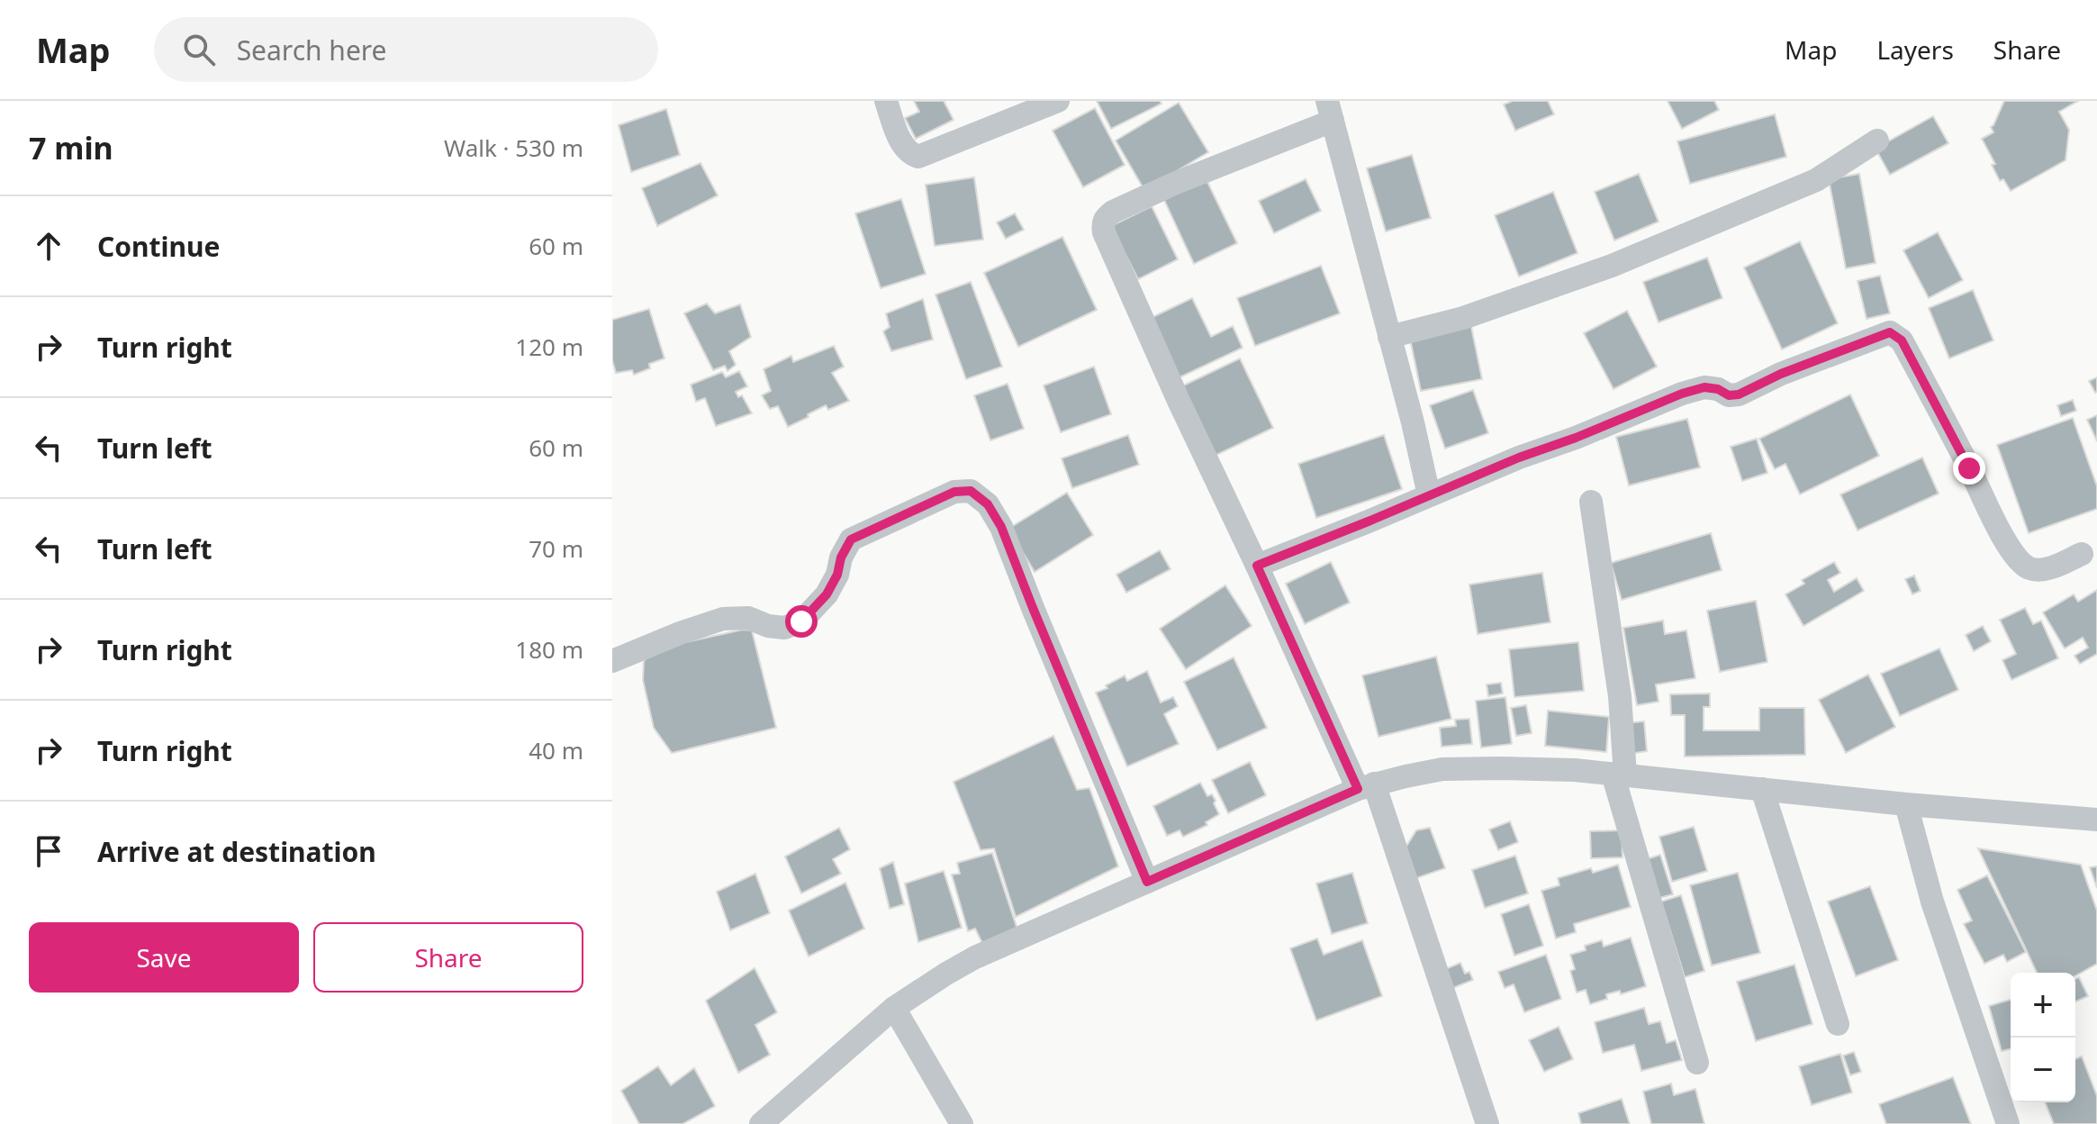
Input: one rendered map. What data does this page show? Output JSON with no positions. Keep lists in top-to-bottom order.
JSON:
{
  "page": {
    "header": "Map",
    "search": "Search here",
    "nav": ["Map", "Layers", "Share"],
    "heading": ["7 min", "Walk · 530 m"],
    "list": [
      ["Continue", "60 m"],
      ["Turn right", "120 m"],
      ["Turn left", "60 m"],
      ["Turn left", "70 m"],
      ["Turn right", "180 m"],
      ["Turn right", "40 m"],
      "Arrive at destination"
    ],
    "buttons": ["Save", "Share"],
    "map_buttons": ["+", "−"]
  }
}
